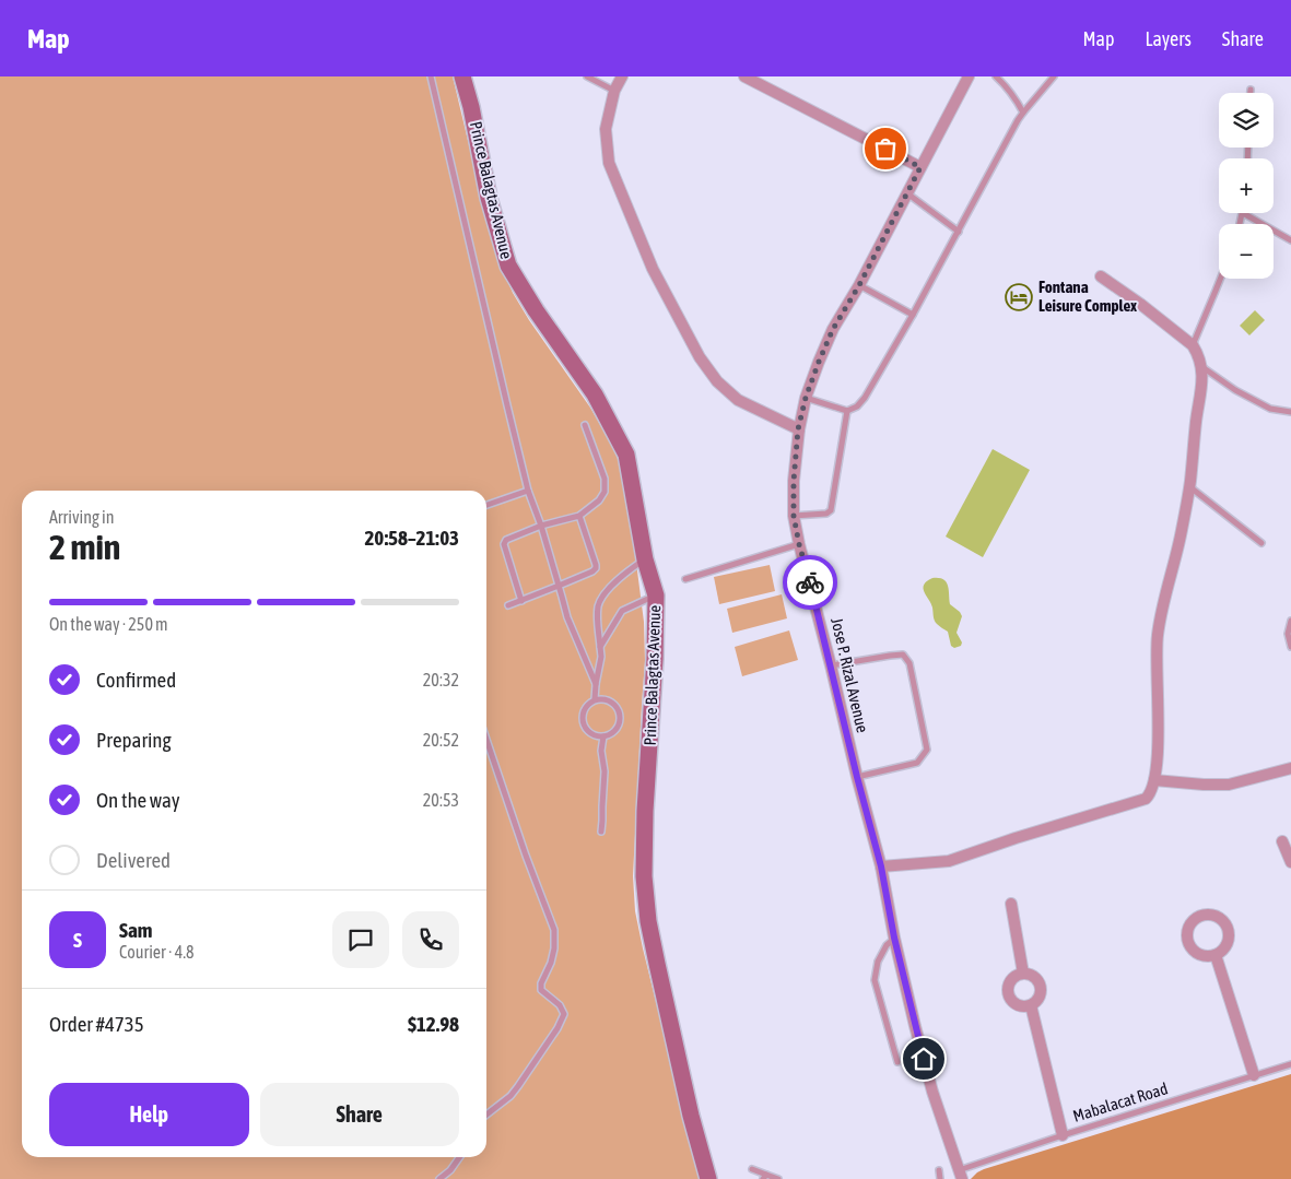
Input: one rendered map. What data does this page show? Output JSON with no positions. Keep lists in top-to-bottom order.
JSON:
{
  "streets": {
    "main road": ["Prince Balagtas Avenue"],
    "street": ["Jose P. Rizal Avenue"],
    "lane": ["Mabalacat Road"]
  },
  "crossings": [
    ["Jose P. Rizal Avenue", "Mabalacat Road"]
  ],
  "places": {
    "hotel": ["Fontana Leisure Complex"]
  },
  "page": {
    "header": "Map",
    "nav": ["Map", "Layers", "Share"],
    "map_buttons": ["+", "−"],
    "heading": ["2 min", "Arriving in", "20:58–21:03"],
    "panel": [
      "Sam",
      "Courier · 4.8",
      "Order #4735",
      "$12.98"
    ],
    "bar": "On the way · 250 m",
    "list": [
      ["Confirmed", "20:32"],
      ["Preparing", "20:52"],
      ["On the way", "20:53"],
      "Delivered"
    ],
    "round": "S",
    "buttons": ["Help", "Share"]
  }
}
